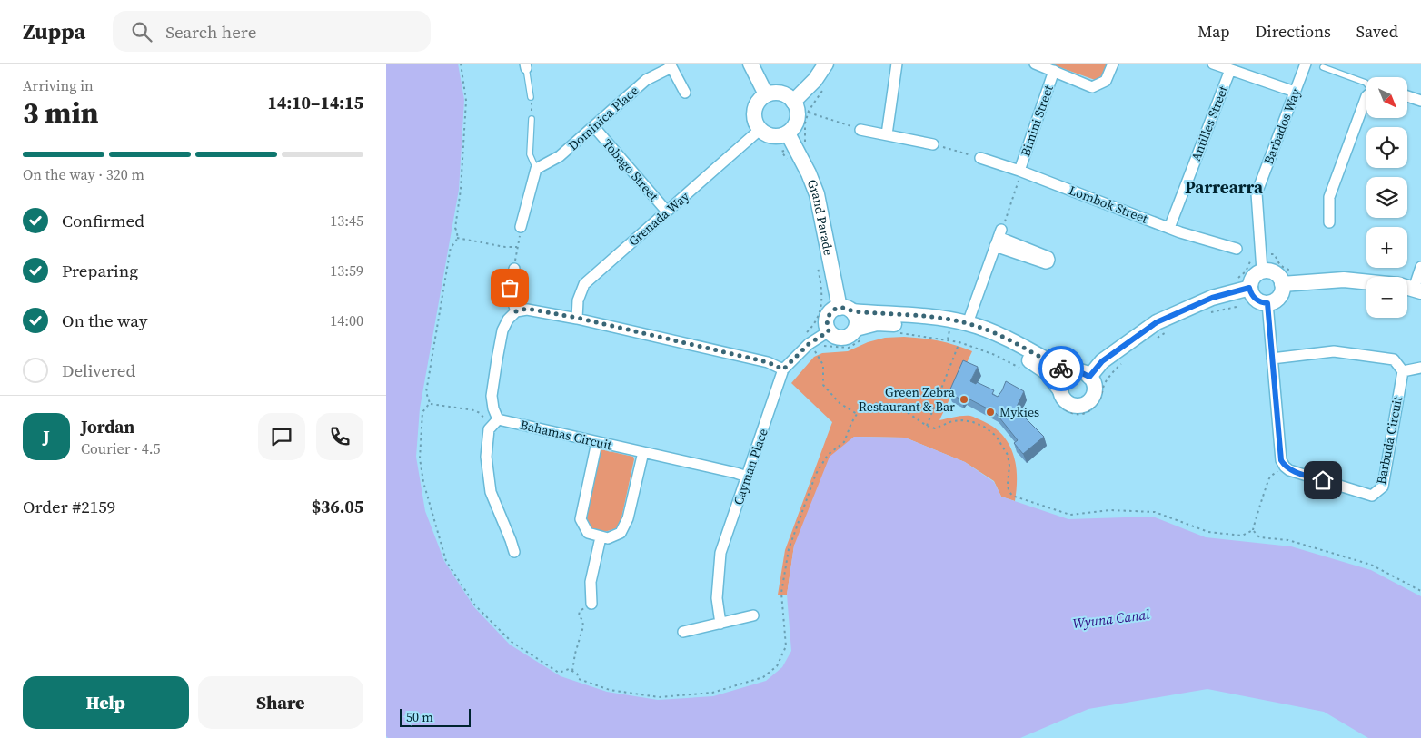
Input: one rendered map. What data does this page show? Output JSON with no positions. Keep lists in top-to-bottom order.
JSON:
{
  "streets": {
    "street": [
      "Dominica Place",
      "Bimini Street",
      "Antilles Street",
      "Barbados Way",
      "Tobago Street",
      "Lombok Street",
      "Grand Parade",
      "Grenada Way",
      "Bahamas Circuit",
      "Barbuda Circuit",
      "Cayman Place"
    ]
  },
  "crossings": [
    ["Dominica Place", "Tobago Street"],
    ["Bimini Street", "Lombok Street"],
    ["Antilles Street", "Lombok Street"],
    ["Tobago Street", "Grenada Way"],
    ["Grand Parade", "Cayman Place"],
    ["Bahamas Circuit", "Cayman Place"]
  ],
  "districts": ["Parrearra"],
  "water": ["Wyuna Canal"],
  "places": ["Green Zebra Restaurant & Bar", "Mykies"],
  "scale_bar": "50 m",
  "north": "bottom right",
  "page": {
    "header": "Zuppa",
    "search": "Search here",
    "nav": ["Map", "Directions", "Saved"],
    "heading": ["3 min", "Arriving in", "14:10–14:15"],
    "panel": [
      "Jordan",
      "Courier · 4.5",
      "Order #2159",
      "$36.05"
    ],
    "map_buttons": ["+", "−"],
    "bar": "On the way · 320 m",
    "list": [
      ["Confirmed", "13:45"],
      ["Preparing", "13:59"],
      ["On the way", "14:00"],
      "Delivered"
    ],
    "round": "J",
    "buttons": ["Help", "Share"],
    "scale": "50 m"
  }
}
